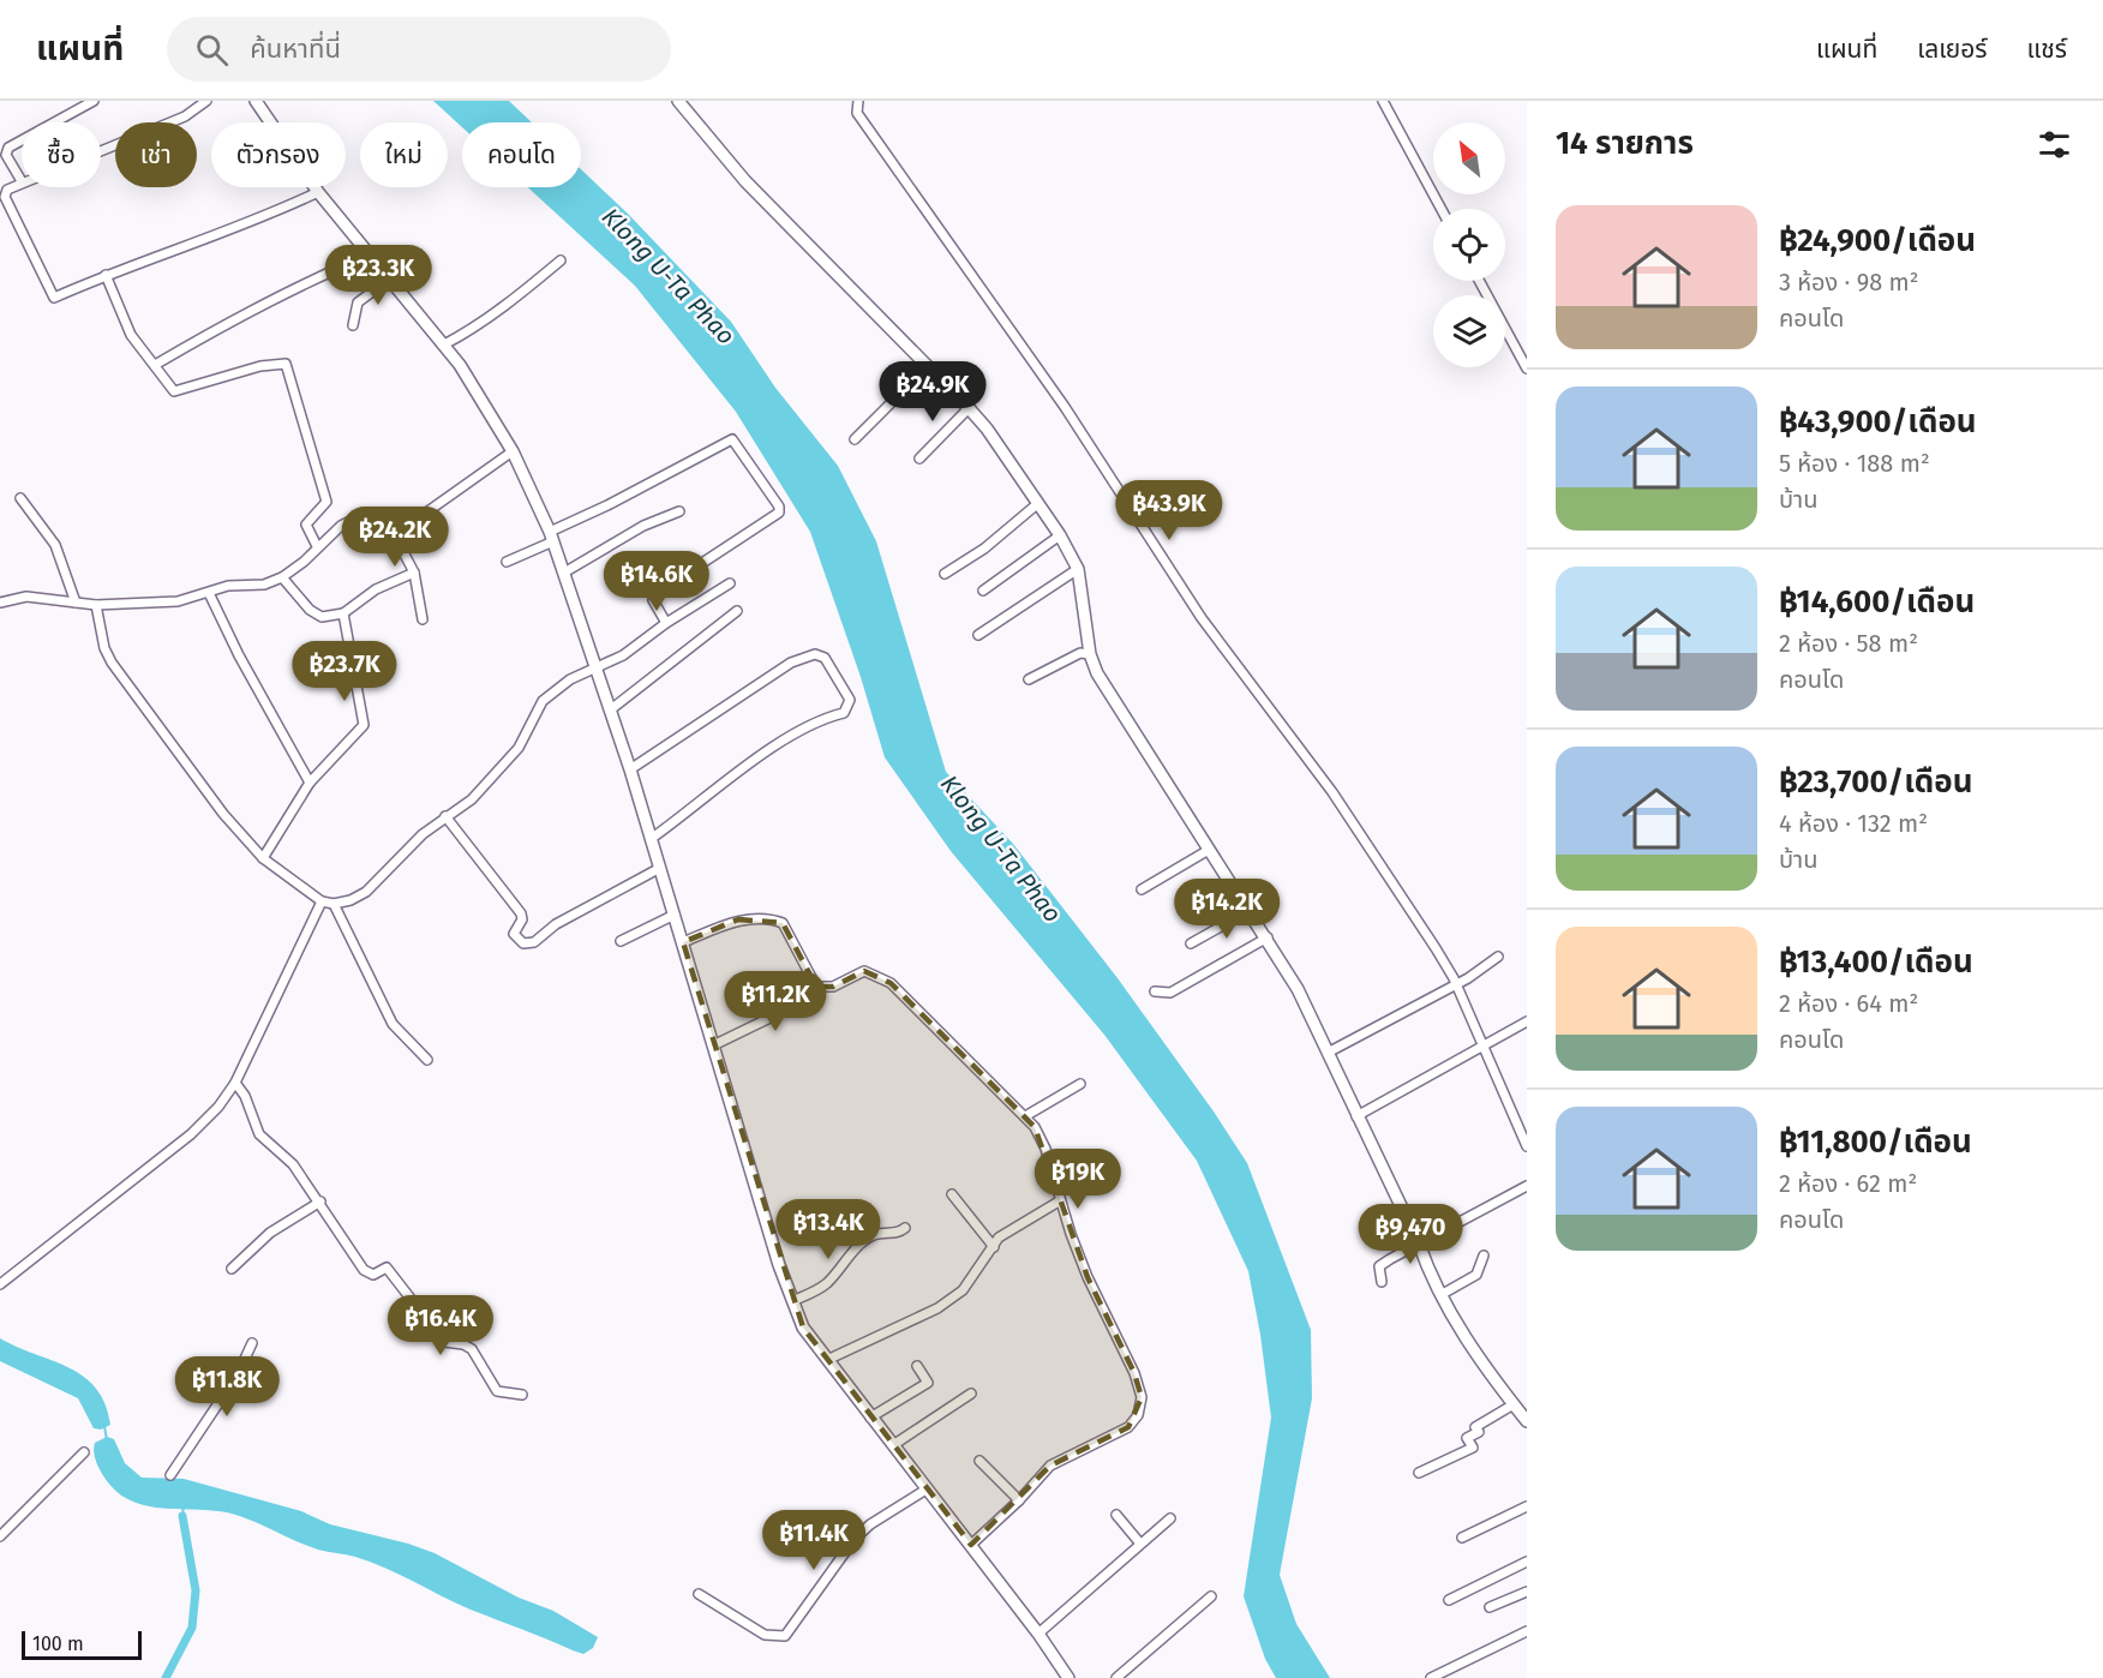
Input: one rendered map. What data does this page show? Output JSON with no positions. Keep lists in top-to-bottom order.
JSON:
{
  "water": ["Klong U-Ta Phao"],
  "scale_bar": "100 m",
  "north": "top left",
  "page": {
    "header": "แผนที่",
    "search": "ค้นหาที่นี่",
    "nav": ["แผนที่", "เลเยอร์", "แชร์"],
    "heading": "14 รายการ",
    "chip": [
      "ซื้อ",
      "เช่า",
      "ตัวกรอง",
      "ใหม่",
      "คอนโด"
    ],
    "list": [
      {
        "name": "฿24,900/เดือน",
        "note": "3 ห้อง · 98 m² · คอนโด"
      },
      {
        "name": "฿43,900/เดือน",
        "note": "5 ห้อง · 188 m² · บ้าน"
      },
      {
        "name": "฿14,600/เดือน",
        "note": "2 ห้อง · 58 m² · คอนโด"
      },
      {
        "name": "฿23,700/เดือน",
        "note": "4 ห้อง · 132 m² · บ้าน"
      },
      {
        "name": "฿13,400/เดือน",
        "note": "2 ห้อง · 64 m² · คอนโด"
      },
      {
        "name": "฿11,800/เดือน",
        "note": "2 ห้อง · 62 m² · คอนโด"
      }
    ],
    "price": [
      "฿23.3K",
      "฿24.9K",
      "฿43.9K",
      "฿24.2K",
      "฿14.6K",
      "฿23.7K",
      "฿14.2K",
      "฿11.2K",
      "฿19K",
      "฿13.4K",
      "฿9,470",
      "฿16.4K",
      "฿11.8K",
      "฿11.4K"
    ],
    "scale": "100 m"
  }
}
